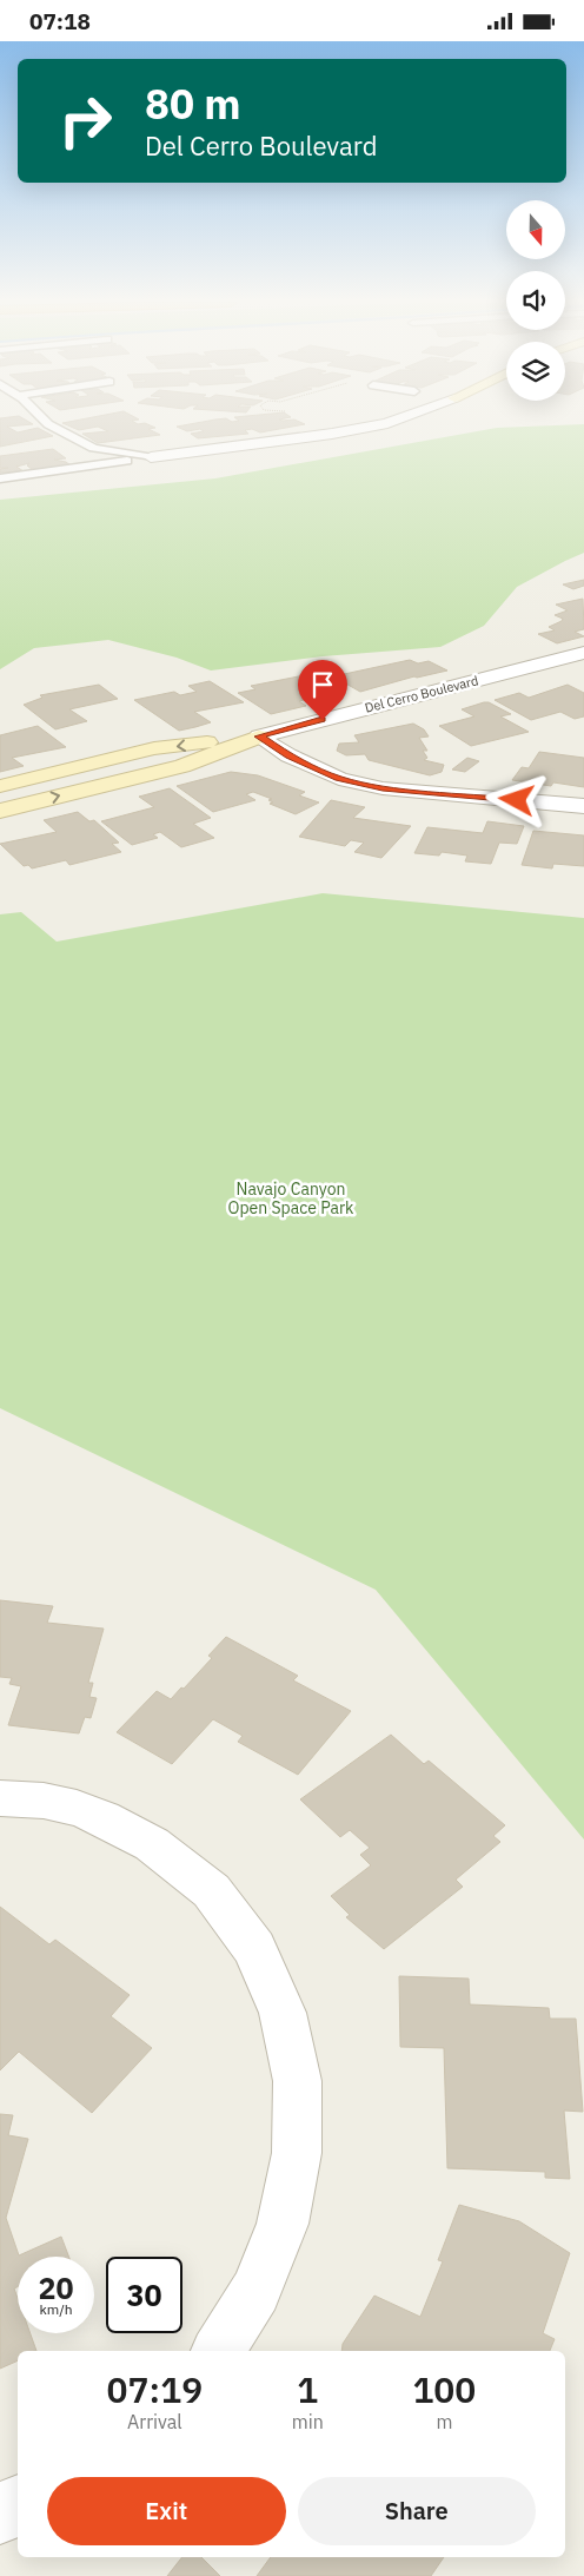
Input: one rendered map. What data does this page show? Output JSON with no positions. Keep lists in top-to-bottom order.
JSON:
{
  "streets": {
    "street": ["Del Cerro Boulevard"]
  },
  "parks": ["Navajo Canyon Open Space Park"],
  "north": "bottom",
  "page": {
    "status": "07:18",
    "turn": ["80 m", "Del Cerro Boulevard"],
    "speed": "20 km/h",
    "limit": "30",
    "eta": [
      "07:19",
      "Arrival",
      "1",
      "min",
      "100",
      "m"
    ],
    "buttons": ["Exit", "Share"]
  }
}
